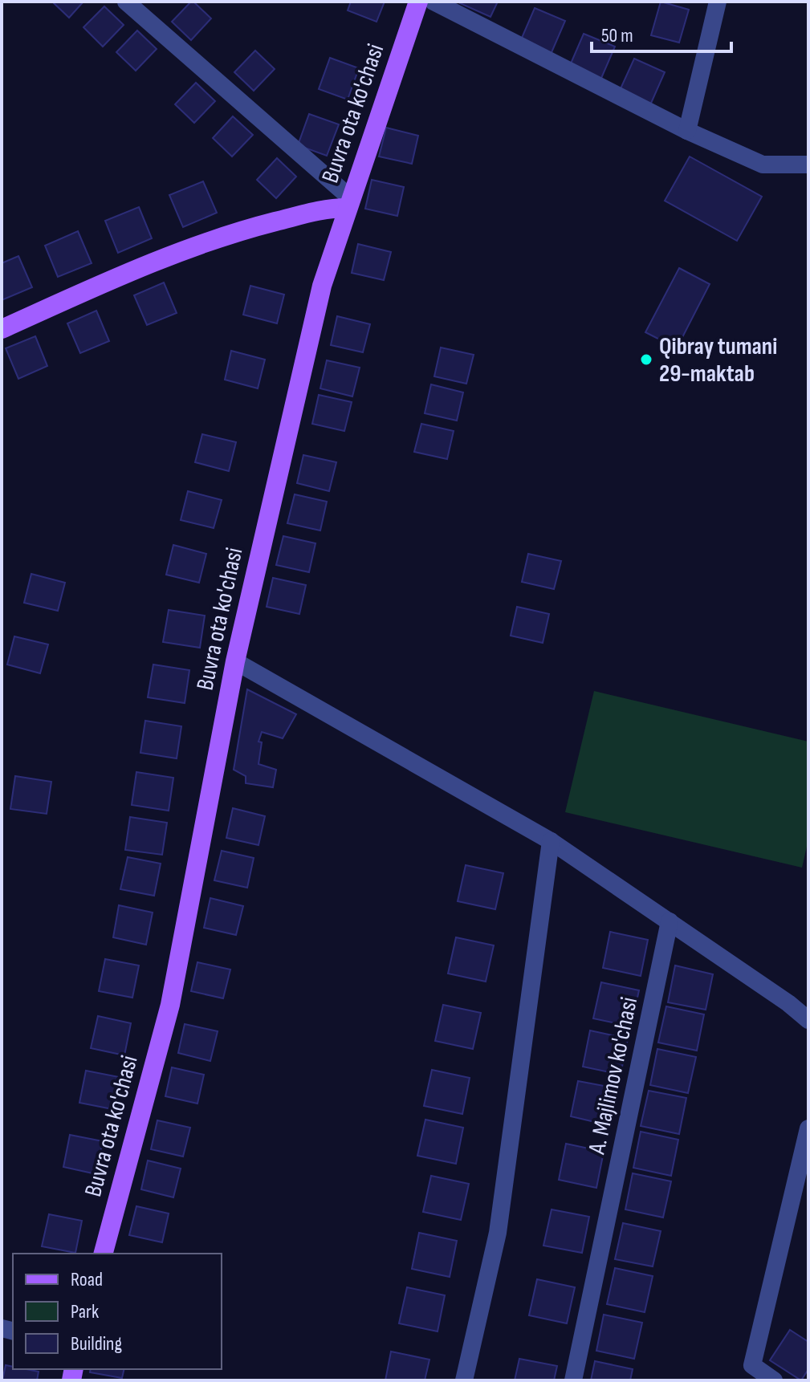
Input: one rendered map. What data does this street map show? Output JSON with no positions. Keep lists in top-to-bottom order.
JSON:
{
  "streets": {
    "main road": ["Buvra ota ko'chasi"],
    "street": ["A. Majlimov ko'chasi"]
  },
  "places": ["Qibray tumani 29-maktab"],
  "legend": ["Road", "Park", "Building"],
  "scale_bar": "50 m"
}
